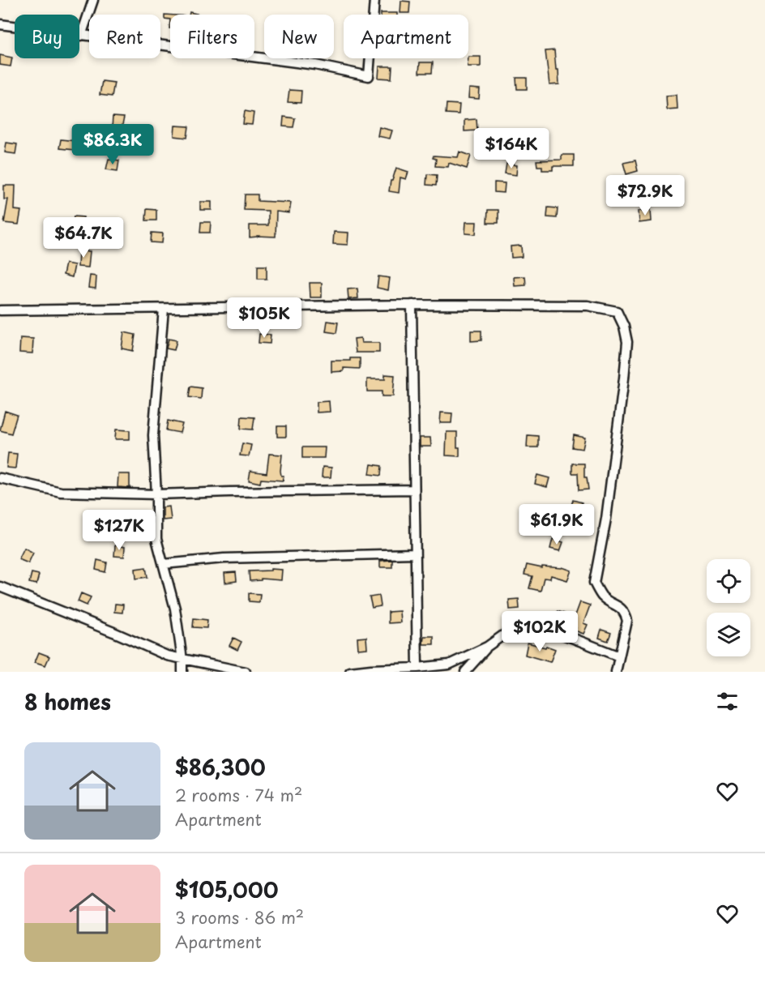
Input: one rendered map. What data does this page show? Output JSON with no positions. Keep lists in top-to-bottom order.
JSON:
{
  "page": {
    "chip": [
      "Buy",
      "Rent",
      "Filters",
      "New",
      "Apartment"
    ],
    "price": [
      "$86.3K",
      "$164K",
      "$72.9K",
      "$64.7K",
      "$105K",
      "$61.9K",
      "$127K",
      "$102K"
    ],
    "heading": "8 homes",
    "list": [
      {
        "name": "$86,300",
        "note": "2 rooms · 74 m² · Apartment"
      },
      {
        "name": "$105,000",
        "note": "3 rooms · 86 m² · Apartment"
      }
    ]
  }
}
